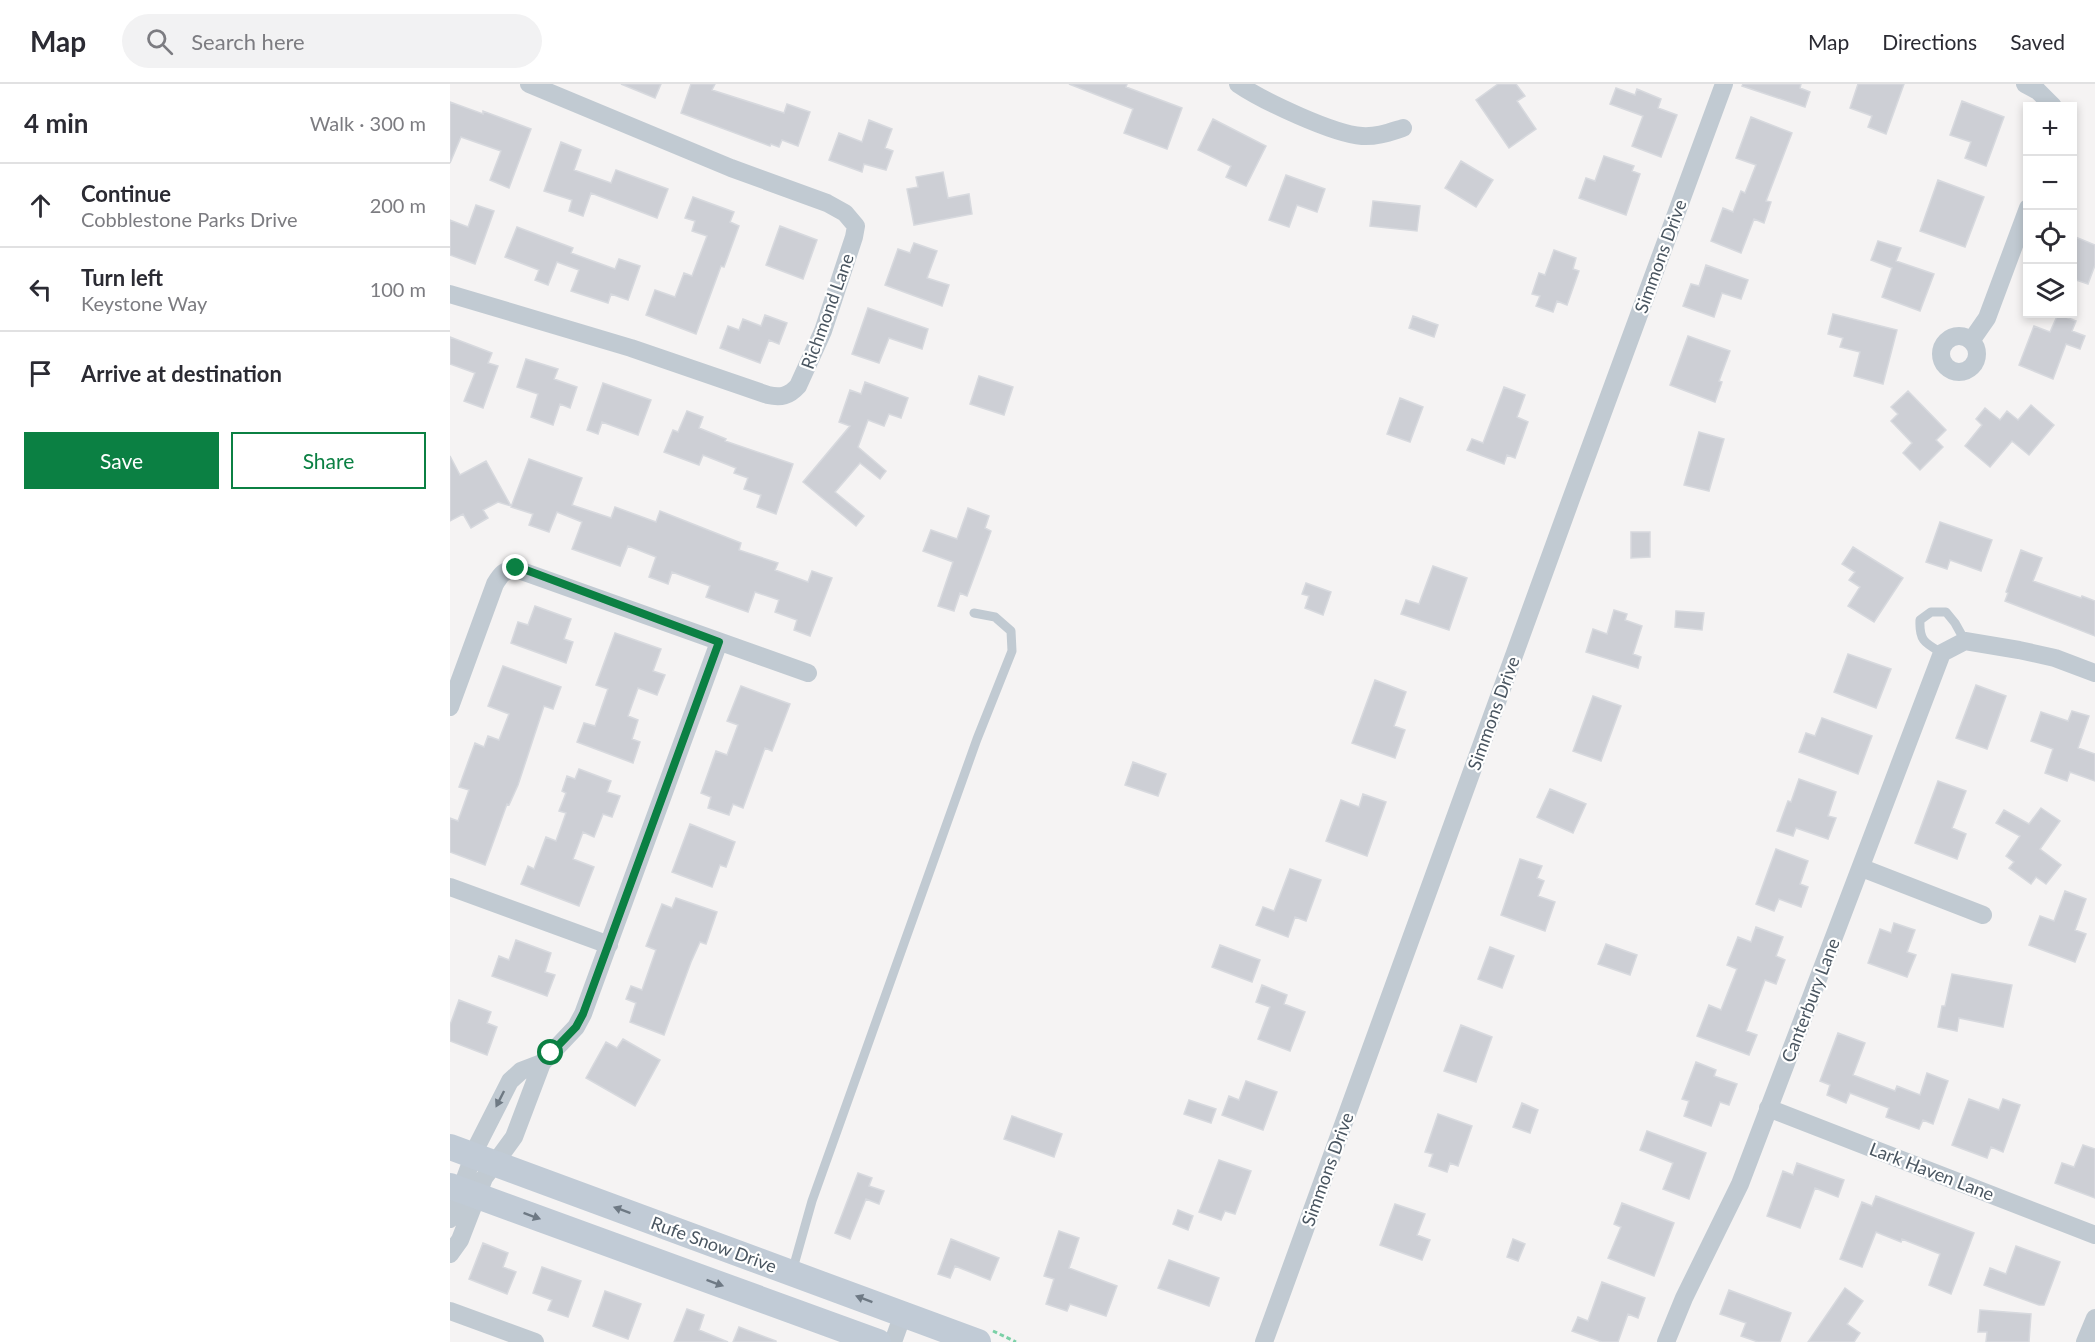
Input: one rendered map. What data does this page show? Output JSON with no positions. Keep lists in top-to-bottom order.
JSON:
{
  "streets": {
    "main road": ["Rufe Snow Drive"],
    "street": [
      "Simmons Drive",
      "Richmond Lane",
      "Canterbury Lane",
      "Lark Haven Lane"
    ]
  },
  "crossings": [
    ["Canterbury Lane", "Lark Haven Lane"]
  ],
  "page": {
    "header": "Map",
    "search": "Search here",
    "nav": ["Map", "Directions", "Saved"],
    "heading": ["4 min", "Walk · 300 m"],
    "map_buttons": ["+", "−"],
    "list": [
      ["Continue", "Cobblestone Parks Drive", "200 m"],
      ["Turn left", "Keystone Way", "100 m"],
      "Arrive at destination"
    ],
    "buttons": ["Save", "Share"]
  }
}
